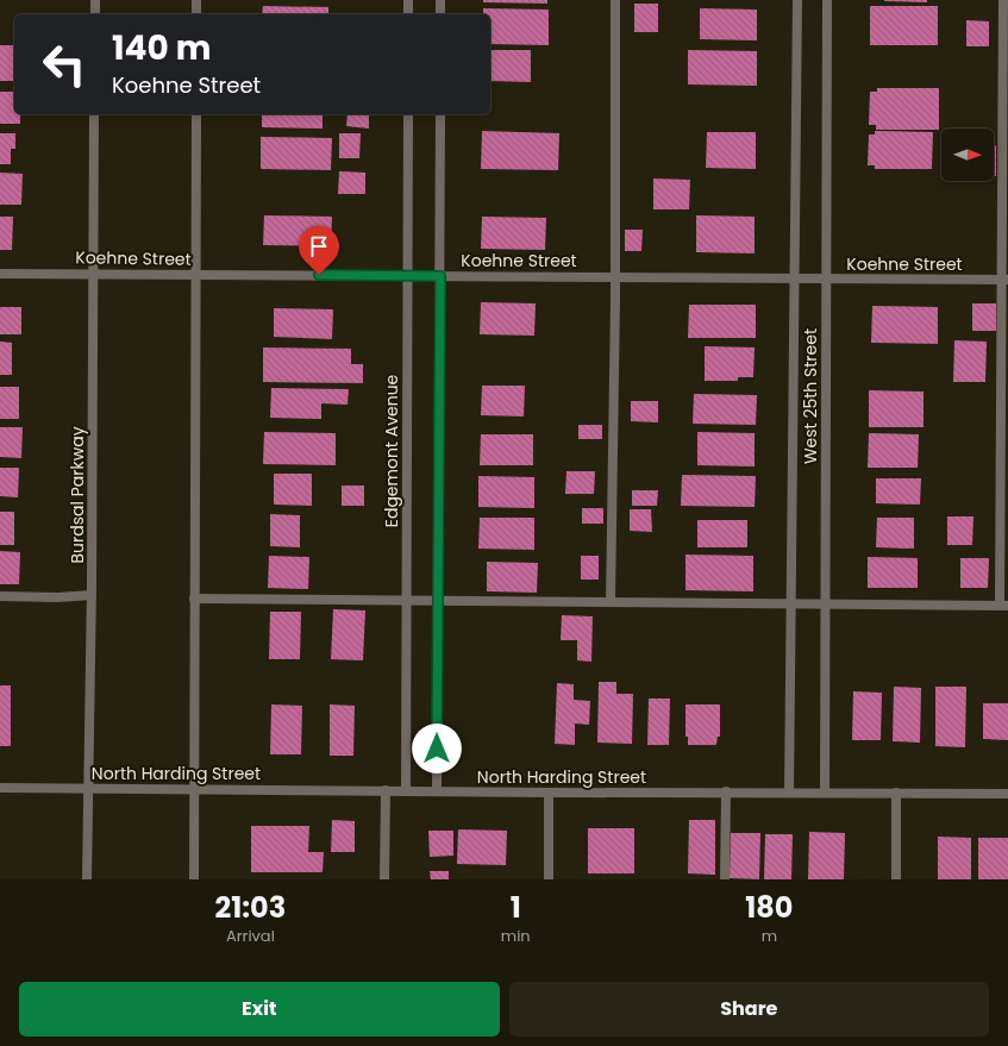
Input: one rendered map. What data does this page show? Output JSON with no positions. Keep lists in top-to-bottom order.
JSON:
{
  "streets": {
    "street": [
      "Koehne Street",
      "West 25th Street",
      "Edgemont Avenue",
      "Burdsal Parkway",
      "North Harding Street"
    ]
  },
  "crossings": [
    ["Koehne Street", "West 25th Street"],
    ["Koehne Street", "Edgemont Avenue"],
    ["Koehne Street", "Burdsal Parkway"],
    ["West 25th Street", "North Harding Street"],
    ["Edgemont Avenue", "North Harding Street"],
    ["Burdsal Parkway", "North Harding Street"]
  ],
  "north": "right",
  "page": {
    "turn": ["140 m", "Koehne Street"],
    "eta": [
      "21:03",
      "Arrival",
      "1",
      "min",
      "180",
      "m"
    ],
    "buttons": ["Exit", "Share"]
  }
}
